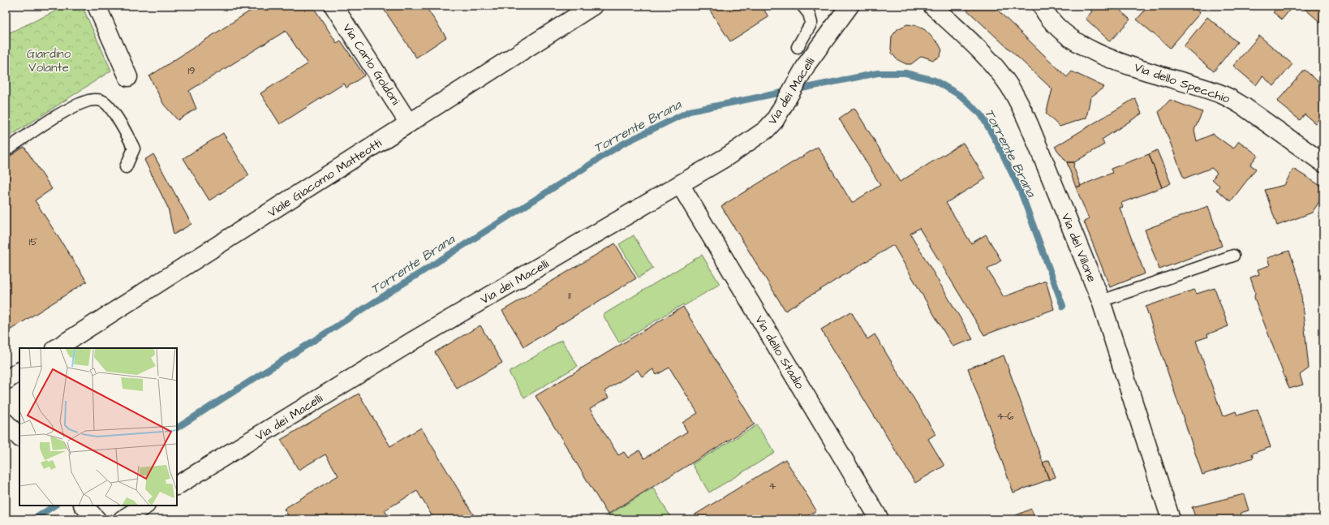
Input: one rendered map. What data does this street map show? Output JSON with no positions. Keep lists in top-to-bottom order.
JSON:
{
  "streets": {
    "street": [
      "Via Carlo Goldoni",
      "Via dello Specchio",
      "Via dei Macelli",
      "Viale Giacomo Matteotti",
      "Via del Villone",
      "Via dello Stadio"
    ]
  },
  "crossings": [
    ["Via Carlo Goldoni", "Viale Giacomo Matteotti"],
    ["Via dei Macelli", "Via dello Stadio"]
  ],
  "water": ["Torrente Brana"],
  "parks": ["Giardino Volante"],
  "house_numbers": [
    "19",
    "15",
    "11",
    "4-6",
    "4"
  ]
}
